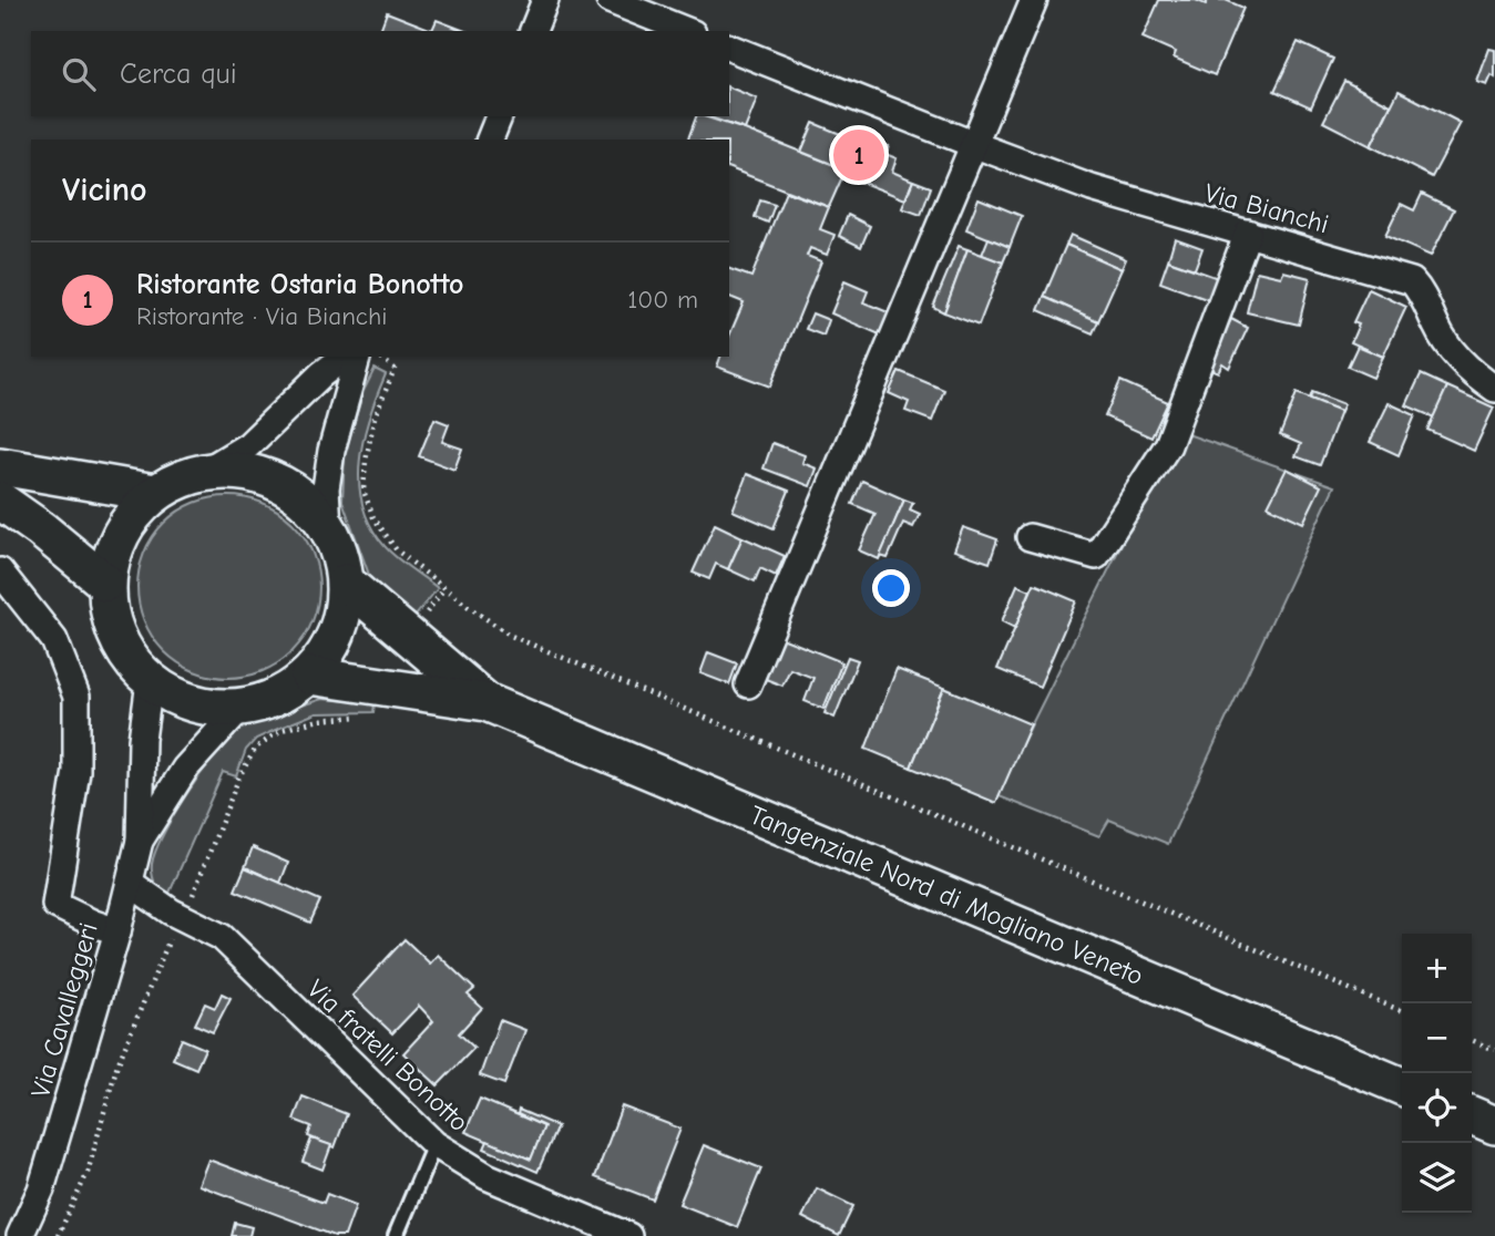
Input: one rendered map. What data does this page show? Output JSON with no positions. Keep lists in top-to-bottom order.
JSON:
{
  "streets": {
    "main road": ["Tangenziale Nord di Mogliano Veneto"],
    "street": ["Via Bianchi", "Via Cavalleggeri", "Via fratelli Bonotto"]
  },
  "crossings": [
    ["Via Cavalleggeri", "Via fratelli Bonotto"]
  ],
  "page": {
    "search": "Cerca qui",
    "pins": "1",
    "heading": "Vicino",
    "list": [
      {
        "mark": "1",
        "name": "Ristorante Ostaria Bonotto",
        "note": "Ristorante · Via Bianchi",
        "value": "100 m"
      }
    ],
    "map_buttons": ["+", "−"]
  }
}
